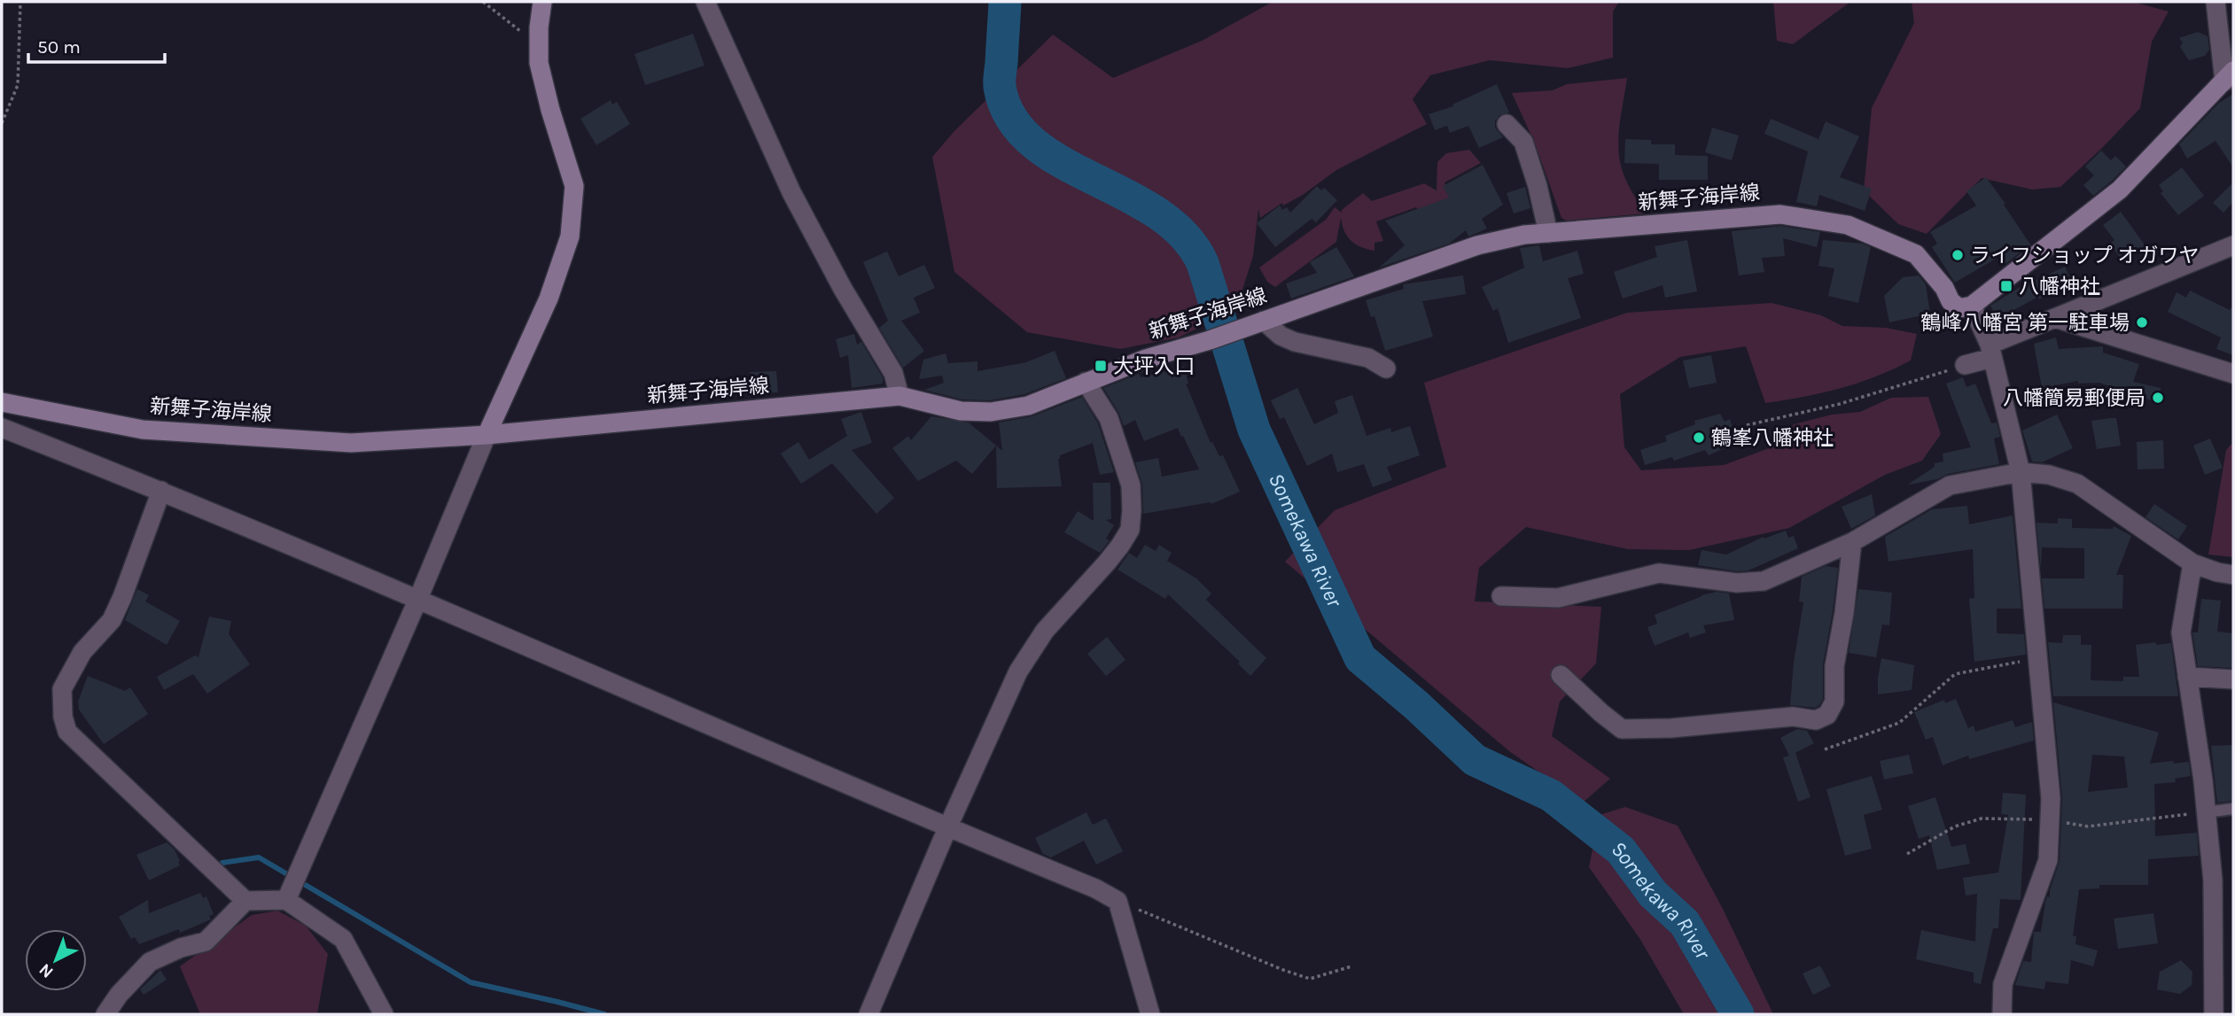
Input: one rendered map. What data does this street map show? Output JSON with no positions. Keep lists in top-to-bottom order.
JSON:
{
  "streets": {
    "main road": ["新舞子海岸線"]
  },
  "water": ["Somekawa River"],
  "places": {
    "other": [
      "ライフショップ オガワヤ",
      "鶴峰八幡宮 第一駐車場",
      "八幡簡易郵便局",
      "鶴峯八幡神社"
    ],
    "transit": ["八幡神社", "大坪入口"]
  },
  "scale_bar": "50 m",
  "north": "bottom left"
}
